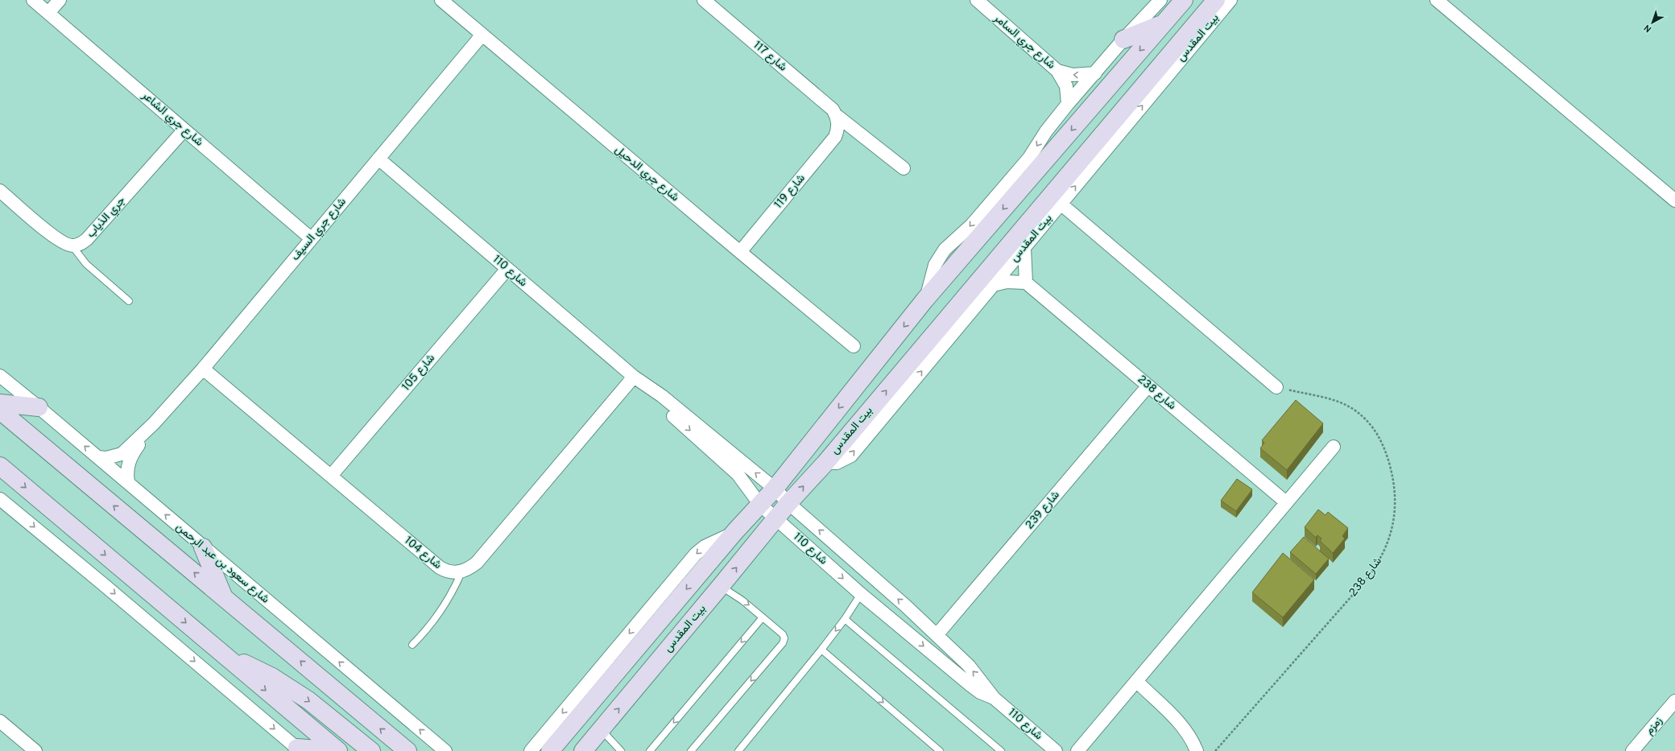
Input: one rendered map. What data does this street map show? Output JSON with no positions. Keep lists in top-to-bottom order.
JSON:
{
  "streets": {
    "street": [
      "بيت المقدس",
      "شارع جري السامر",
      "شارع 117",
      "شارع جري الشاعر",
      "شارع جري الدحيل",
      "شارع 119",
      "جري الذياب",
      "شارع جري السيف",
      "شارع 110",
      "شارع 105",
      "شارع 238",
      "شارع 239",
      "شارع 104",
      "شارع سعود بن عبد الرحمن",
      "زمزم"
    ]
  },
  "crossings": [
    ["بيت المقدس", "شارع جري السامر"],
    ["بيت المقدس", "شارع 110"],
    ["شارع 117", "شارع 119"],
    ["شارع جري الشاعر", "جري الذياب"],
    ["شارع جري الشاعر", "شارع جري السيف"],
    ["شارع جري الدحيل", "شارع 119"],
    ["شارع جري الدحيل", "شارع جري السيف"],
    ["شارع جري السيف", "شارع 110"],
    ["شارع جري السيف", "شارع 104"],
    ["شارع جري السيف", "شارع سعود بن عبد الرحمن"],
    ["شارع 110", "شارع 105"],
    ["شارع 110", "شارع 239"],
    ["شارع 105", "شارع 104"],
    ["شارع 238", "شارع 239"]
  ],
  "north": "bottom left"
}
